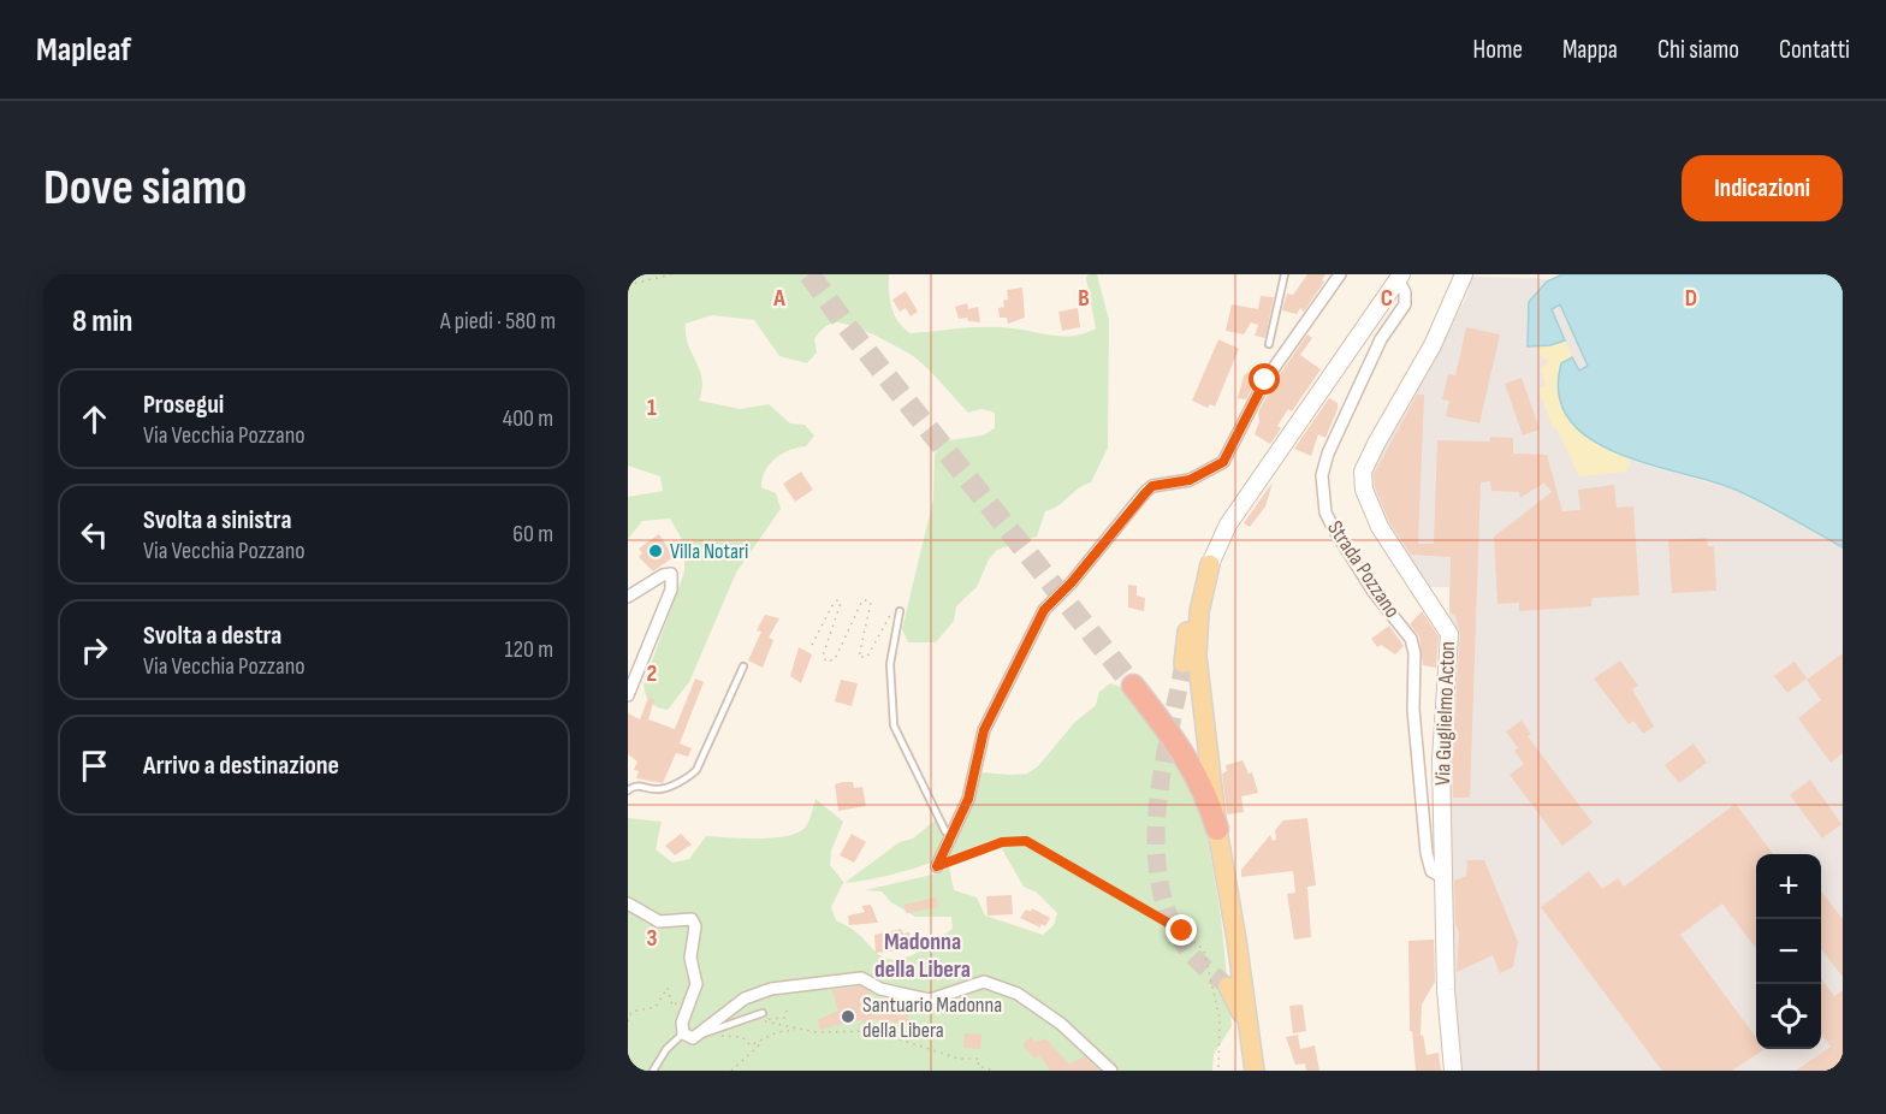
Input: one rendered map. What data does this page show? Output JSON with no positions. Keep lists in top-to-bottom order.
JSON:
{
  "streets": {
    "street": ["Strada Pozzano", "Via Guglielmo Acton"]
  },
  "crossings": [
    ["Strada Pozzano", "Via Guglielmo Acton"]
  ],
  "districts": ["Madonna della Libera"],
  "places": ["Villa Notari", "Santuario Madonna della Libera"],
  "page": {
    "header": "Mapleaf",
    "nav": [
      "Home",
      "Mappa",
      "Chi siamo",
      "Contatti"
    ],
    "buttons": "Indicazioni",
    "title": "Dove siamo",
    "heading": ["8 min", "A piedi · 580 m"],
    "list": [
      ["Prosegui", "Via Vecchia Pozzano", "400 m"],
      ["Svolta a sinistra", "Via Vecchia Pozzano", "60 m"],
      ["Svolta a destra", "Via Vecchia Pozzano", "120 m"],
      "Arrivo a destinazione"
    ],
    "map_buttons": ["+", "−"]
  },
  "grid": {
    "columns": [
      "A",
      "B",
      "C",
      "D"
    ],
    "rows": ["1", "2", "3"]
  }
}
